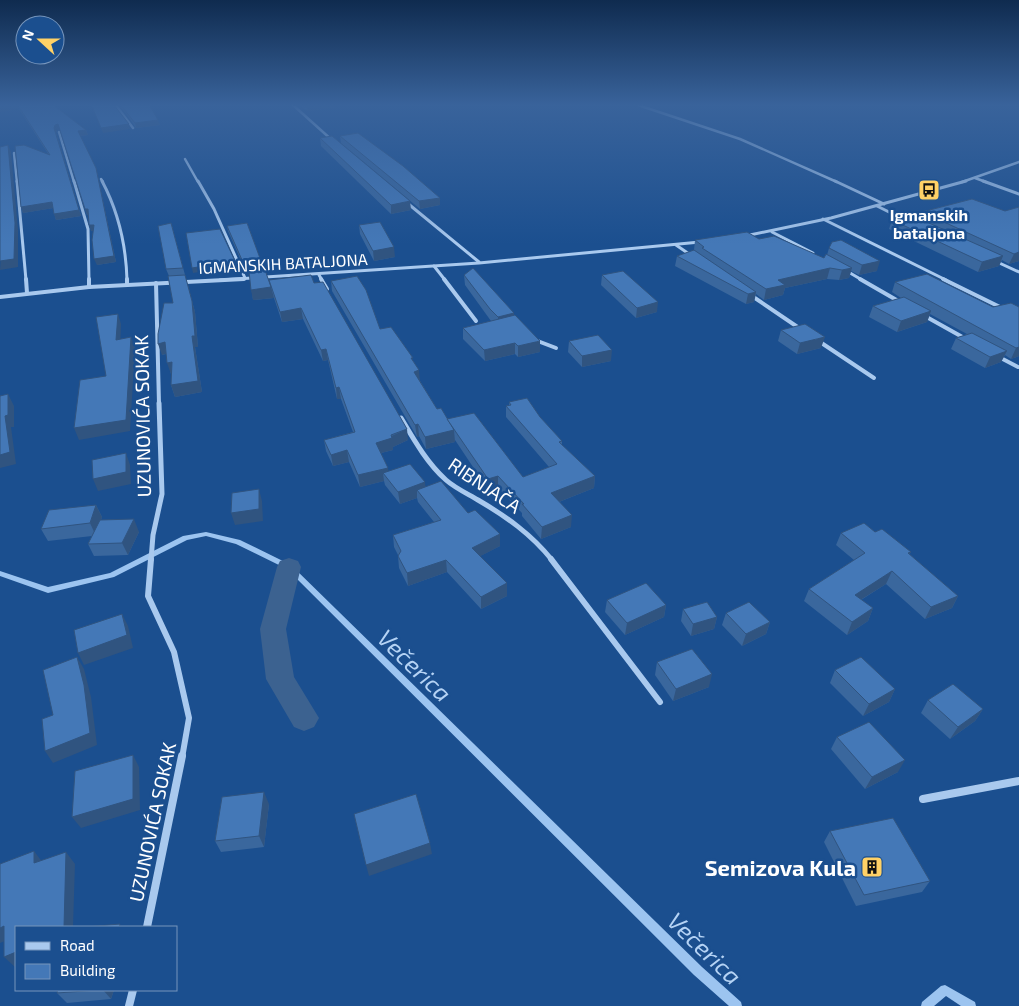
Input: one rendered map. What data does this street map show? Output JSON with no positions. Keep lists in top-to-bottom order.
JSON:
{
  "streets": {
    "street": ["IGMANSKIH BATALJONA", "UZUNOVIĆA SOKAK", "RIBNJAČA"]
  },
  "crossings": [
    ["IGMANSKIH BATALJONA", "UZUNOVIĆA SOKAK"]
  ],
  "water": ["Večerica"],
  "places": {
    "bus stop": ["Igmanskih bataljona"],
    "building": ["Semizova Kula"]
  },
  "legend": ["Road", "Building"],
  "north": "left"
}
